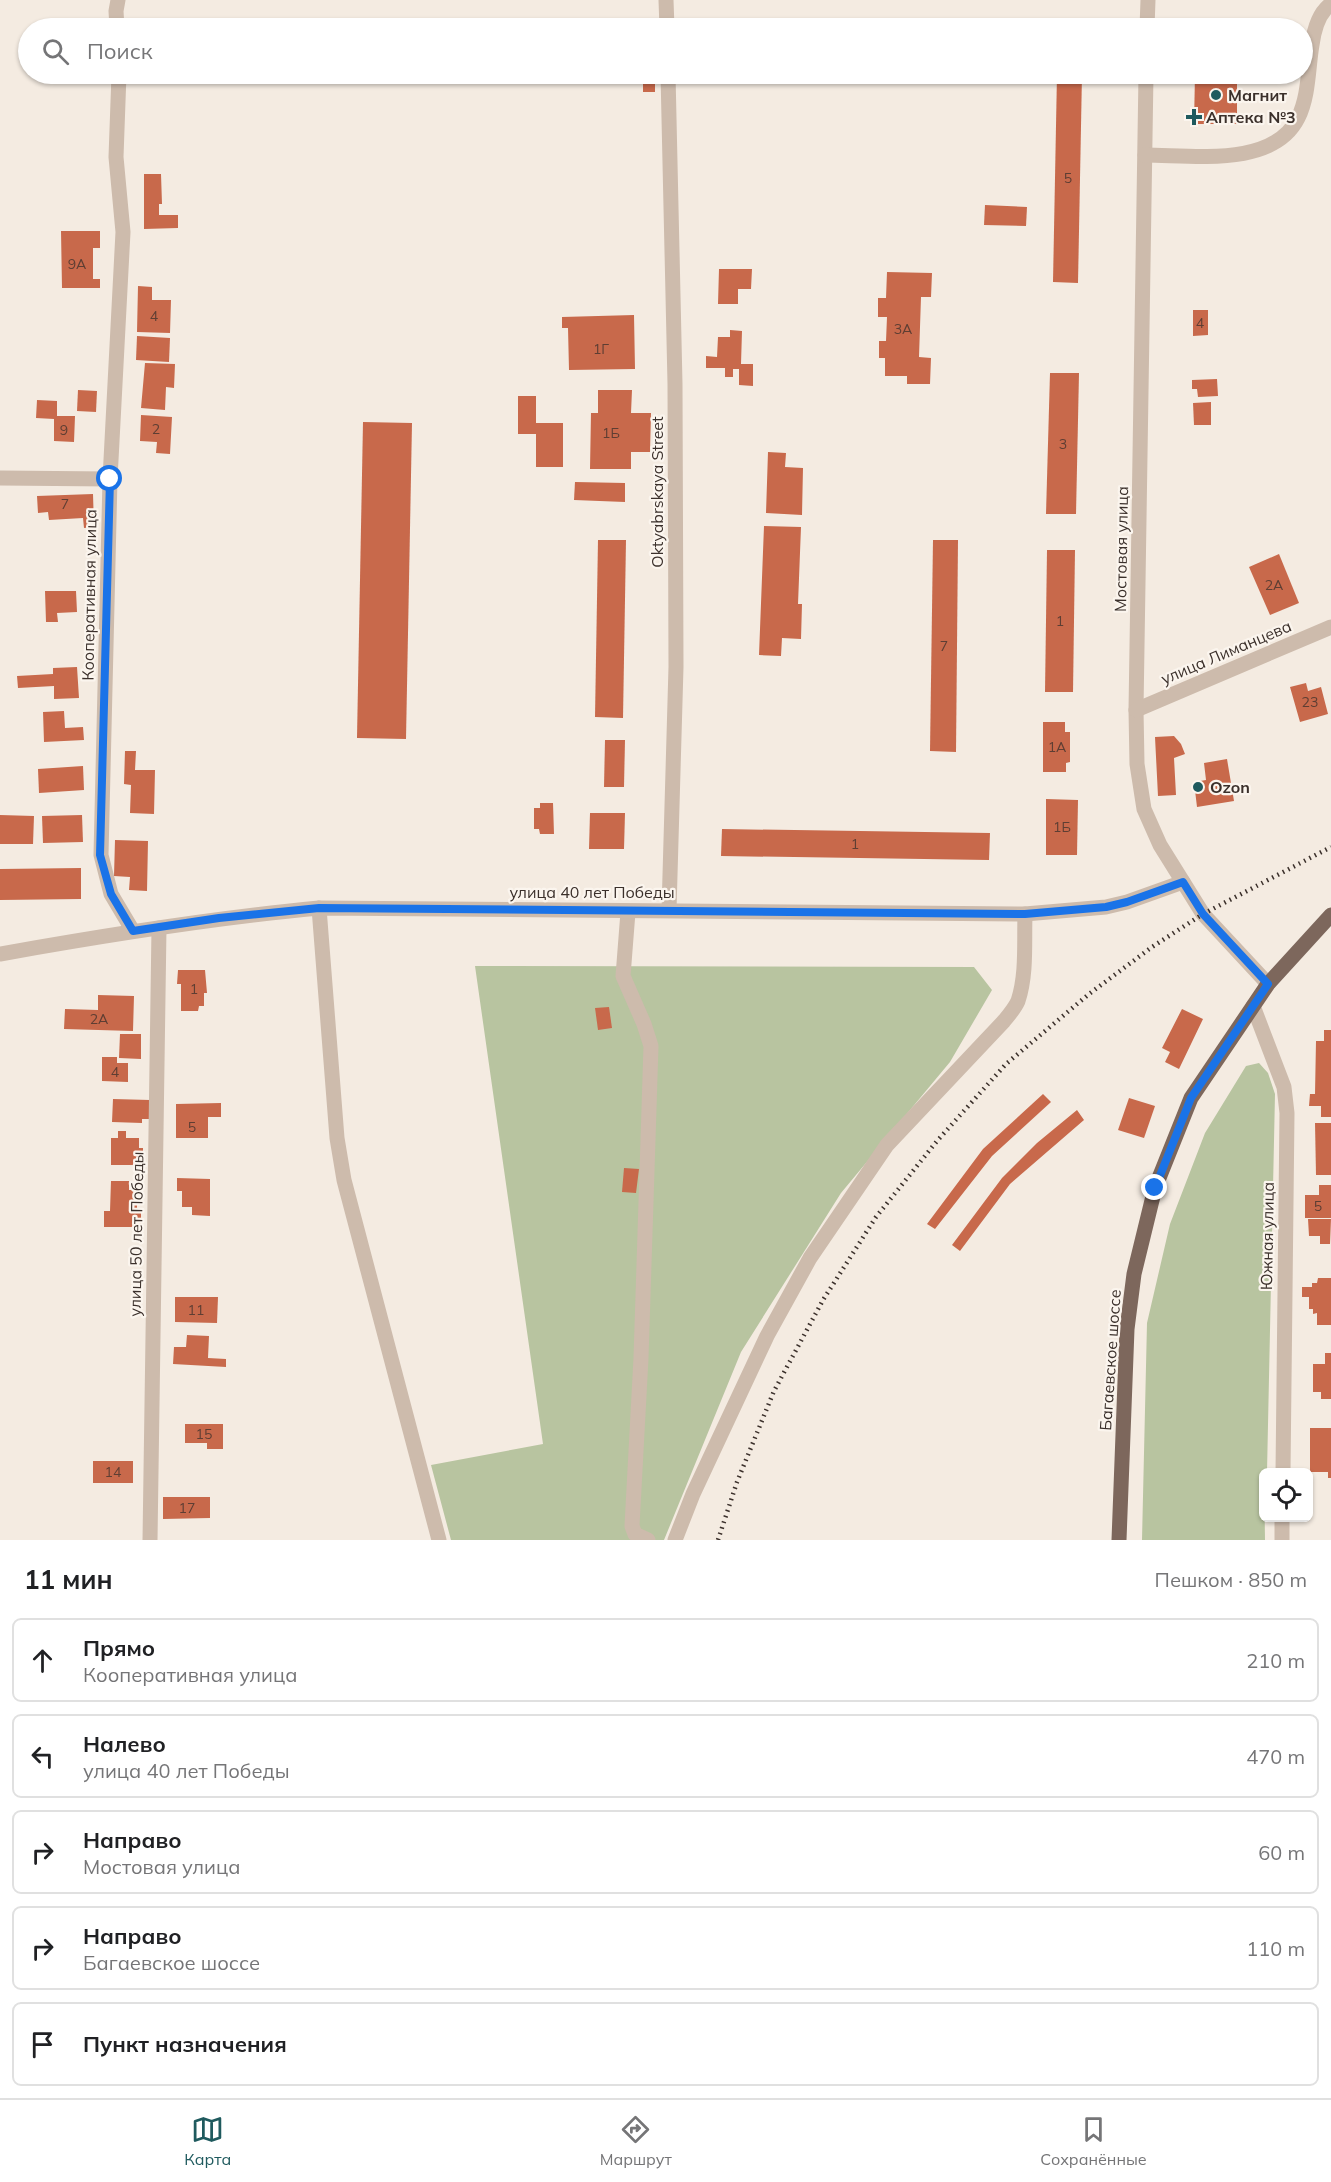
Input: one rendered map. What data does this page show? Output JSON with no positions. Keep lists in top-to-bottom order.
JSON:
{
  "streets": {
    "main road": ["Багаевское шоссе"],
    "street": [
      "Oktyabrskaya Street",
      "Мостовая улица",
      "Кооперативная улица",
      "улица Лиманцева",
      "улица 40 лет Победы",
      "улица 50 лет Победы",
      "Южная улица"
    ]
  },
  "crossings": [
    ["Oktyabrskaya Street", "улица 40 лет Победы"],
    ["Мостовая улица", "улица Лиманцева"],
    ["Мостовая улица", "улица 40 лет Победы"],
    ["Мостовая улица", "Багаевское шоссе"],
    ["Кооперативная улица", "улица 40 лет Победы"],
    ["улица 40 лет Победы", "улица 50 лет Победы"],
    ["Южная улица", "Багаевское шоссе"]
  ],
  "places": {
    "other": ["Магнит", "Ozon"],
    "health": ["Аптека №3"]
  },
  "house_numbers": [
    "5",
    "9А",
    "4",
    "4",
    "3А",
    "1Г",
    "2",
    "9",
    "1Б",
    "3",
    "7",
    "2А",
    "1",
    "7",
    "23",
    "1А",
    "1Б",
    "1",
    "1",
    "2А",
    "4",
    "5",
    "5",
    "11",
    "15",
    "14",
    "17"
  ],
  "page": {
    "search": "Поиск",
    "heading": ["11 мин", "Пешком · 850 m"],
    "list": [
      ["Прямо", "Кооперативная улица", "210 m"],
      ["Налево", "улица 40 лет Победы", "470 m"],
      ["Направо", "Мостовая улица", "60 m"],
      ["Направо", "Багаевское шоссе", "110 m"],
      "Пункт назначения"
    ],
    "nav": ["Карта", "Маршрут", "Сохранённые"]
  }
}
